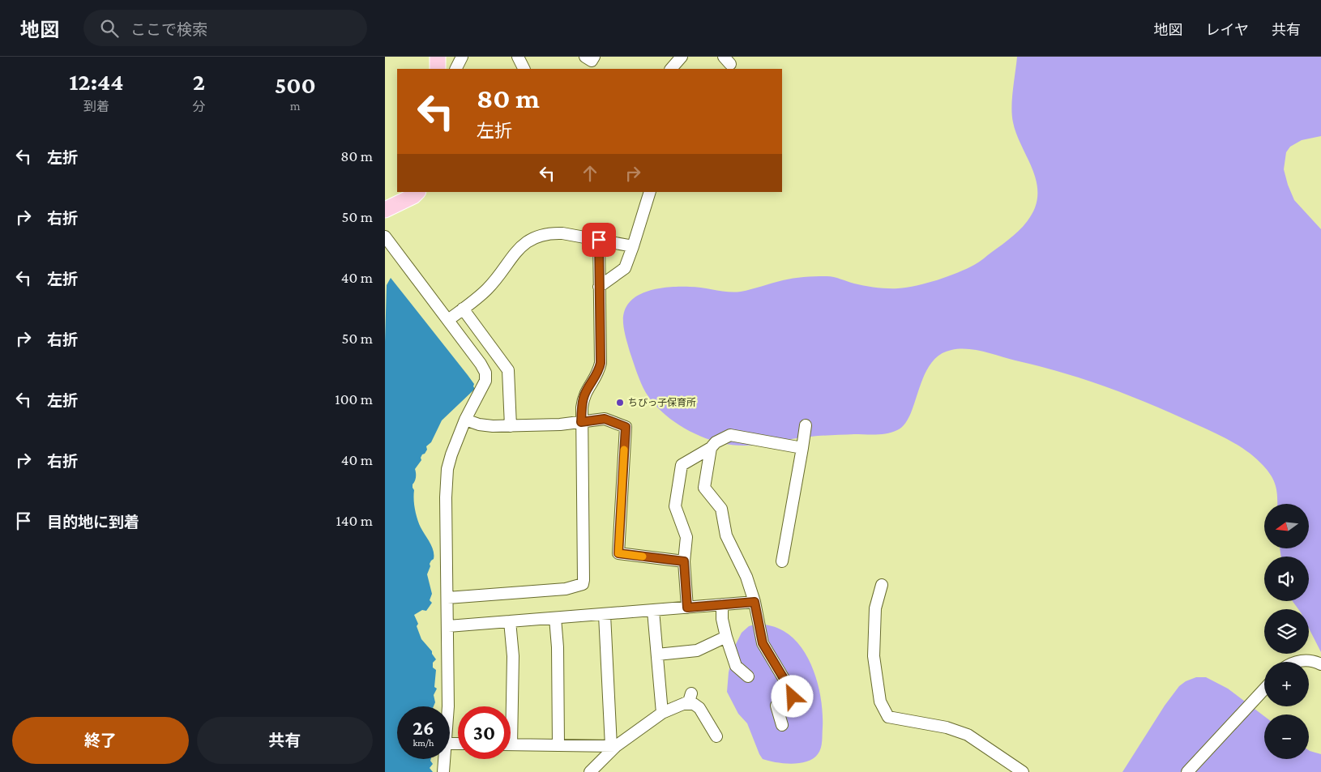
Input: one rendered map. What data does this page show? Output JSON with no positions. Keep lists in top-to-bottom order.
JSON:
{
  "places": ["ちびっ子保育所"],
  "north": "left",
  "page": {
    "header": "地図",
    "search": "ここで検索",
    "nav": ["地図", "レイヤ", "共有"],
    "eta": [
      "12:44",
      "到着",
      "2",
      "分",
      "500",
      "m"
    ],
    "turn": ["80 m", "左折"],
    "list": [
      {
        "name": "左折",
        "value": "80 m"
      },
      {
        "name": "右折",
        "value": "50 m"
      },
      {
        "name": "左折",
        "value": "40 m"
      },
      {
        "name": "右折",
        "value": "50 m"
      },
      {
        "name": "左折",
        "value": "100 m"
      },
      {
        "name": "右折",
        "value": "40 m"
      },
      {
        "name": "目的地に到着",
        "value": "140 m"
      }
    ],
    "map_buttons": ["+", "−"],
    "speed": "26 km/h",
    "limit": "30",
    "buttons": ["終了", "共有"]
  }
}
